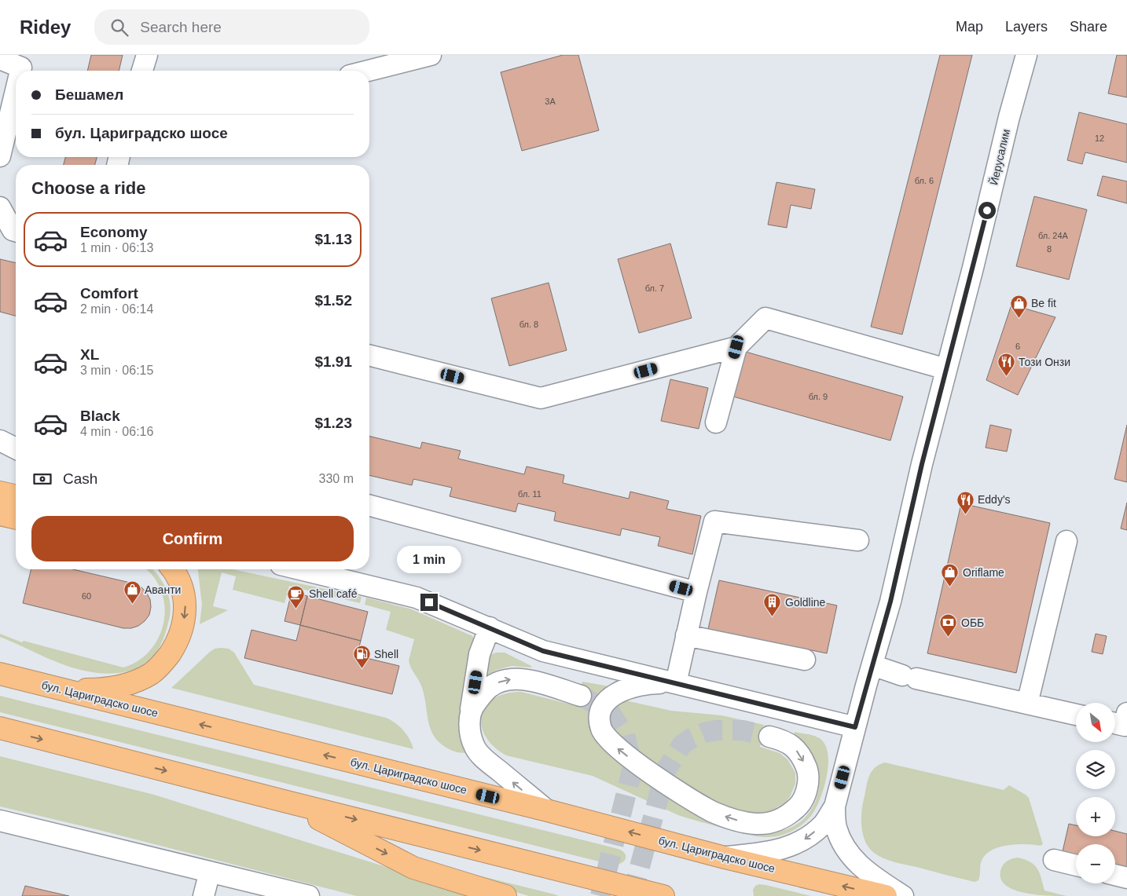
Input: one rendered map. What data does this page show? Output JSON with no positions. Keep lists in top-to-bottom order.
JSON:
{
  "streets": {
    "highway": ["бул. Цариградско шосе"],
    "street": ["Йерусалим"]
  },
  "crossings": [
    ["Йерусалим", "бул. Цариградско шосе"]
  ],
  "places": {
    "shop": ["Be fit", "Oriflame", "Аванти"],
    "restaurant": ["Този Онзи", "Eddy's"],
    "cafe": ["Shell café"],
    "building": ["Goldline"],
    "bank": ["ОББ"],
    "fuel station": ["Shell"]
  },
  "house_numbers": [
    "3А",
    "12",
    "бл. 6",
    "бл. 24A",
    "8",
    "бл. 7",
    "бл. 8",
    "6",
    "бл. 9",
    "бл. 11",
    "60"
  ],
  "north": "bottom right",
  "page": {
    "header": "Ridey",
    "search": "Search here",
    "nav": ["Map", "Layers", "Share"],
    "banner": ["Бешамел", "бул. Цариградско шосе"],
    "heading": "Choose a ride",
    "list": [
      {
        "name": "Economy",
        "note": "1 min · 06:13",
        "value": "$1.13"
      },
      {
        "name": "Comfort",
        "note": "2 min · 06:14",
        "value": "$1.52"
      },
      {
        "name": "XL",
        "note": "3 min · 06:15",
        "value": "$1.91"
      },
      {
        "name": "Black",
        "note": "4 min · 06:16",
        "value": "$1.23"
      }
    ],
    "pay": ["Cash", "330 m"],
    "buttons": "Confirm",
    "bubble": "1 min",
    "map_buttons": ["+", "−"]
  }
}
